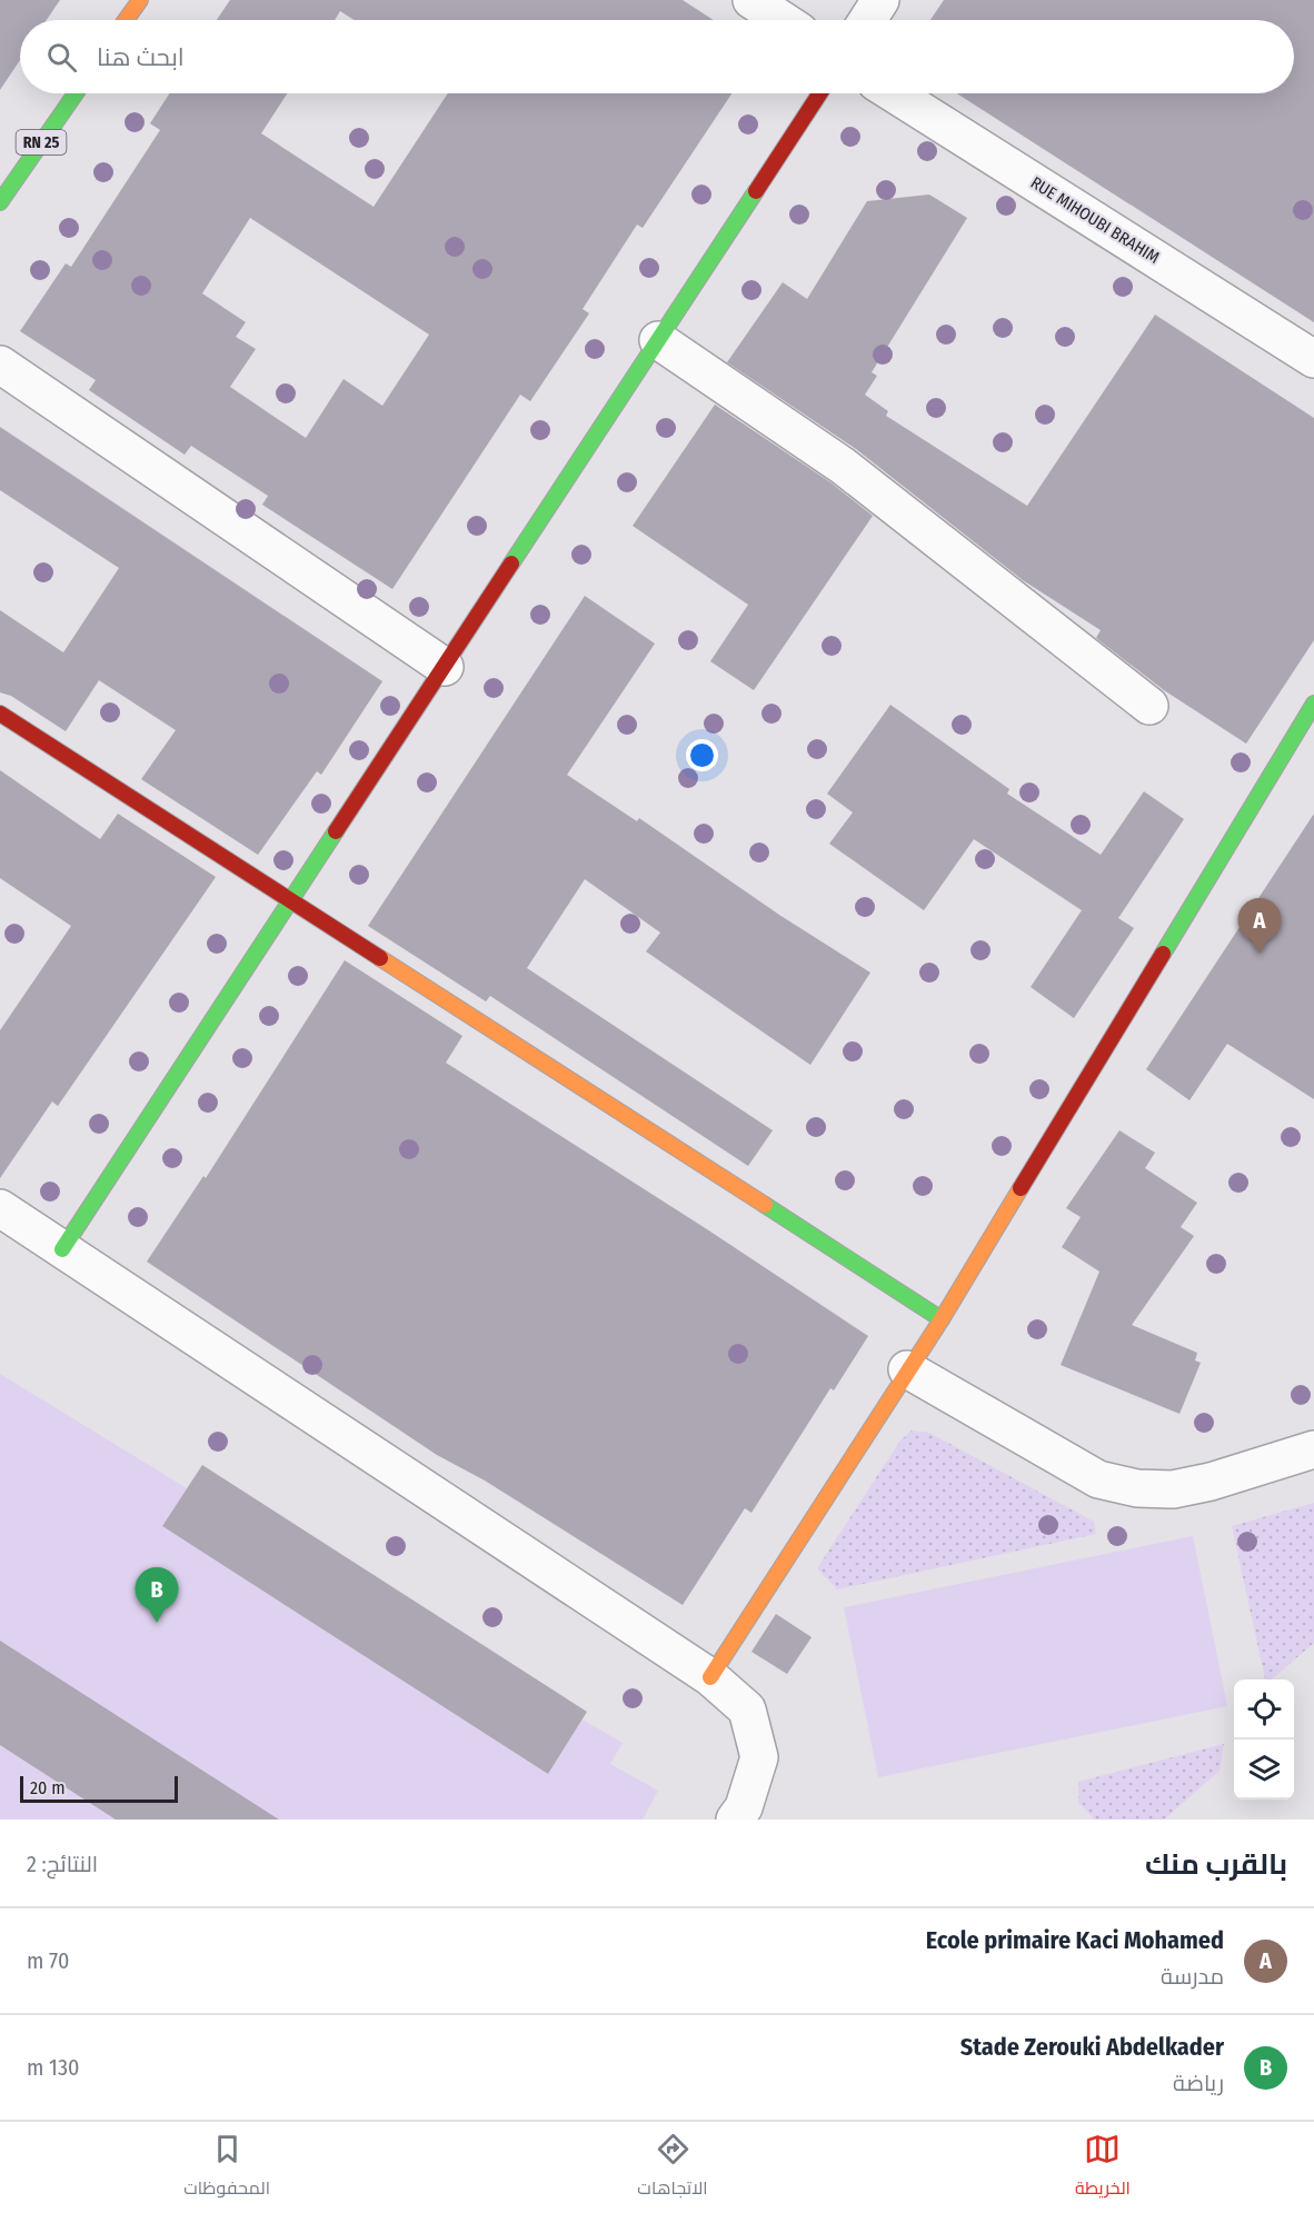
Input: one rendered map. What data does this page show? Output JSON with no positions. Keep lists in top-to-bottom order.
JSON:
{
  "streets": {
    "street": ["RN 25", "RUE MIHOUBI BRAHIM"]
  },
  "scale_bar": "20 m",
  "page": {
    "search": "ابحث هنا",
    "pins": ["A", "B"],
    "scale": "20 m",
    "heading": ["بالقرب منك", "النتائج: 2"],
    "list": [
      {
        "mark": "A",
        "name": "Ecole primaire Kaci Mohamed",
        "note": "مدرسة",
        "value": "70 m"
      },
      {
        "mark": "B",
        "name": "Stade Zerouki Abdelkader",
        "note": "رياضة",
        "value": "130 m"
      }
    ],
    "nav": ["الخريطة", "الاتجاهات", "المحفوظات"]
  }
}
